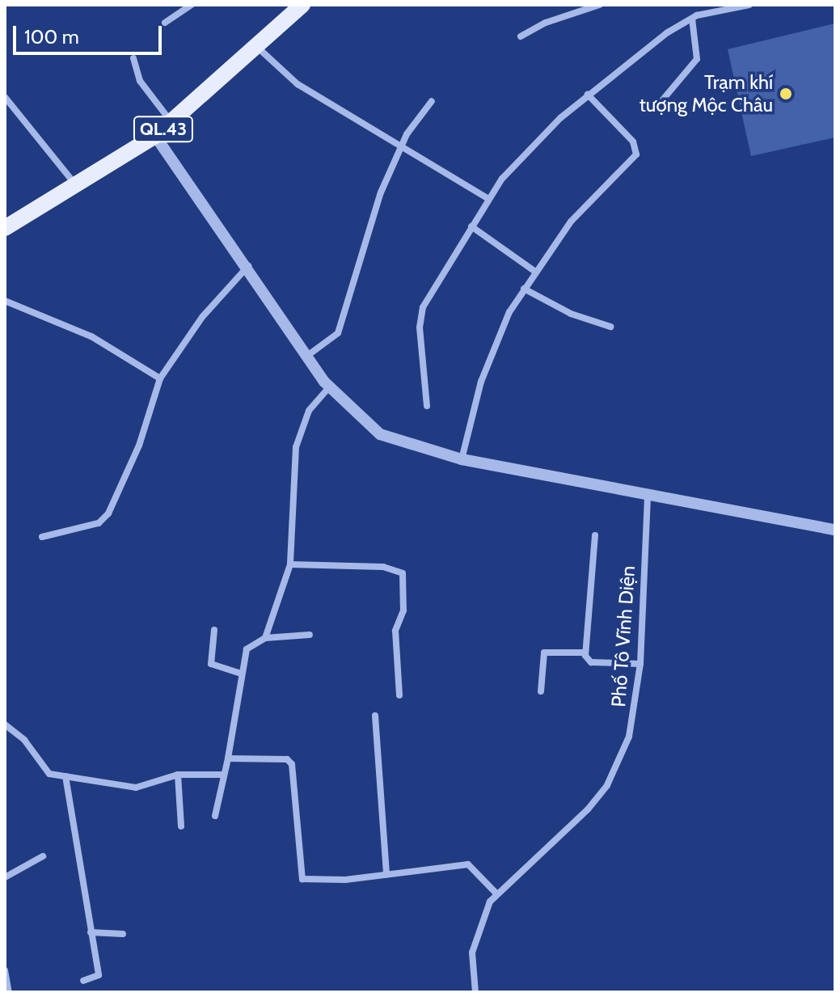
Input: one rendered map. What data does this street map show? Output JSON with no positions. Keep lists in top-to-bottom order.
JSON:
{
  "streets": {
    "main road": ["QL.43"],
    "street": ["Phố Tô Vĩnh Diện"]
  },
  "places": ["Trạm khí tượng Mộc Châu"],
  "scale_bar": "100 m"
}
